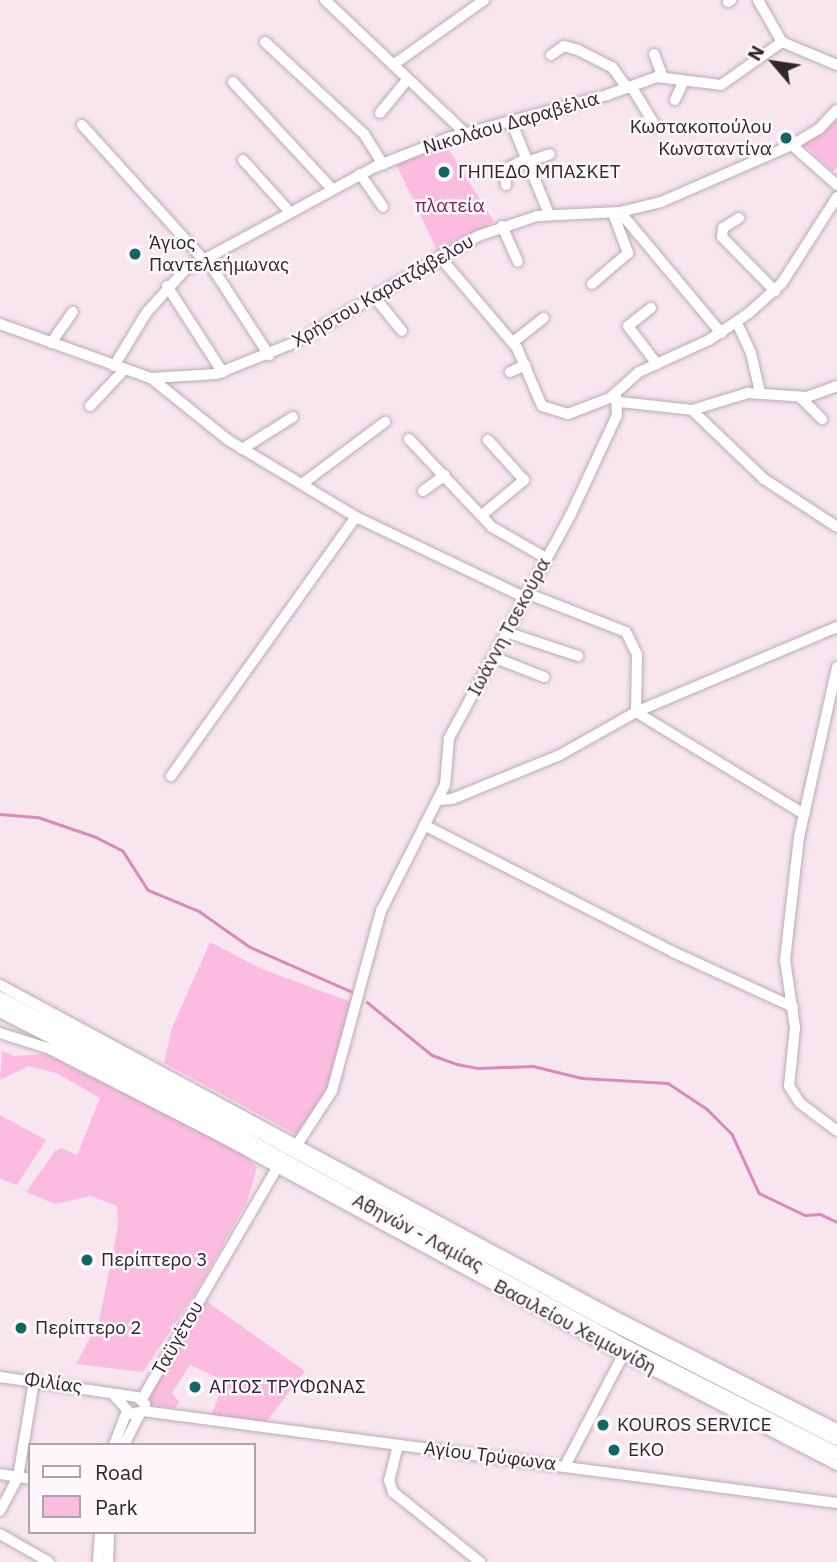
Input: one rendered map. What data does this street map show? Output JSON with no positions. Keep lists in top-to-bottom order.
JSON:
{
  "streets": {
    "main road": ["Αθηνών - Λαμίας"],
    "street": [
      "Νικολάου Δαραβέλια",
      "Χρήστου Καρατζάβελου",
      "Ιωάννη Τσεκούρα",
      "Βασιλείου Χειμωνίδη",
      "Ταϋγέτου",
      "Φιλίας",
      "Αγίου Τρύφωνα"
    ]
  },
  "crossings": [
    ["Νικολάου Δαραβέλια", "Χρήστου Καρατζάβελου"],
    ["Βασιλείου Χειμωνίδη", "Ταϋγέτου"],
    ["Ταϋγέτου", "Φιλίας"],
    ["Φιλίας", "Αγίου Τρύφωνα"]
  ],
  "parks": ["πλατεία"],
  "places": [
    "Κωστακοπούλου Κωνσταντίνα",
    "ΓΗΠΕΔΟ ΜΠΑΣΚΕΤ",
    "Άγιος Παντελεήμωνας",
    "Περίπτερο 3",
    "Περίπτερο 2",
    "ΑΓΙΟΣ ΤΡΥΦΩΝΑΣ",
    "KOUROS SERVICE",
    "EKO"
  ],
  "legend": ["Road", "Park"],
  "north": "top left"
}
